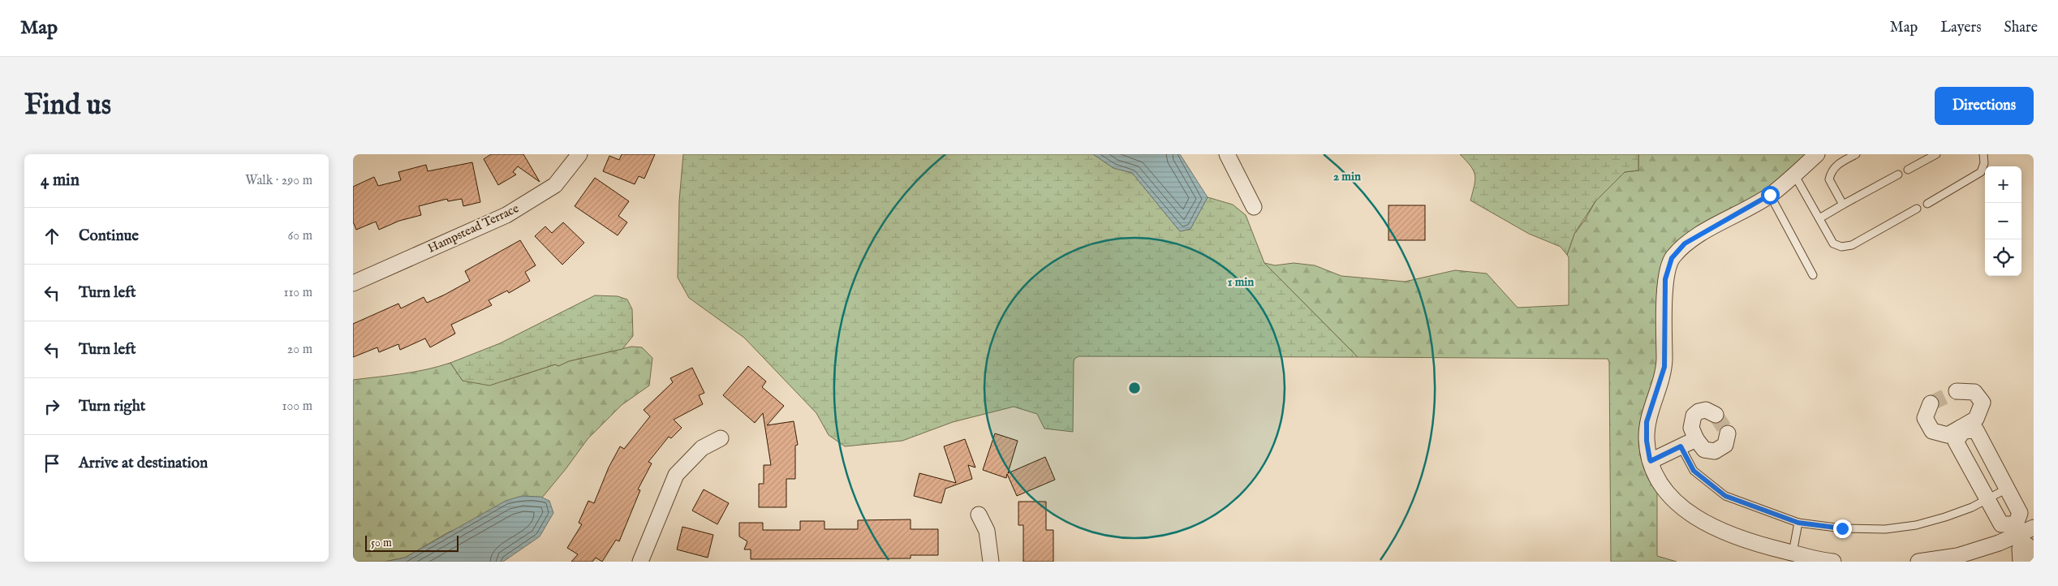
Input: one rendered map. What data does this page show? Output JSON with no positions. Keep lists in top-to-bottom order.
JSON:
{
  "streets": {
    "street": ["Hampstead Terrace"]
  },
  "scale_bar": "50 m",
  "page": {
    "header": "Map",
    "nav": ["Map", "Layers", "Share"],
    "buttons": "Directions",
    "title": "Find us",
    "heading": ["4 min", "Walk · 290 m"],
    "map_buttons": ["+", "−"],
    "list": [
      ["Continue", "60 m"],
      ["Turn left", "110 m"],
      ["Turn left", "20 m"],
      ["Turn right", "100 m"],
      "Arrive at destination"
    ],
    "scale": "50 m"
  },
  "rings": ["2 min", "1 min"]
}
